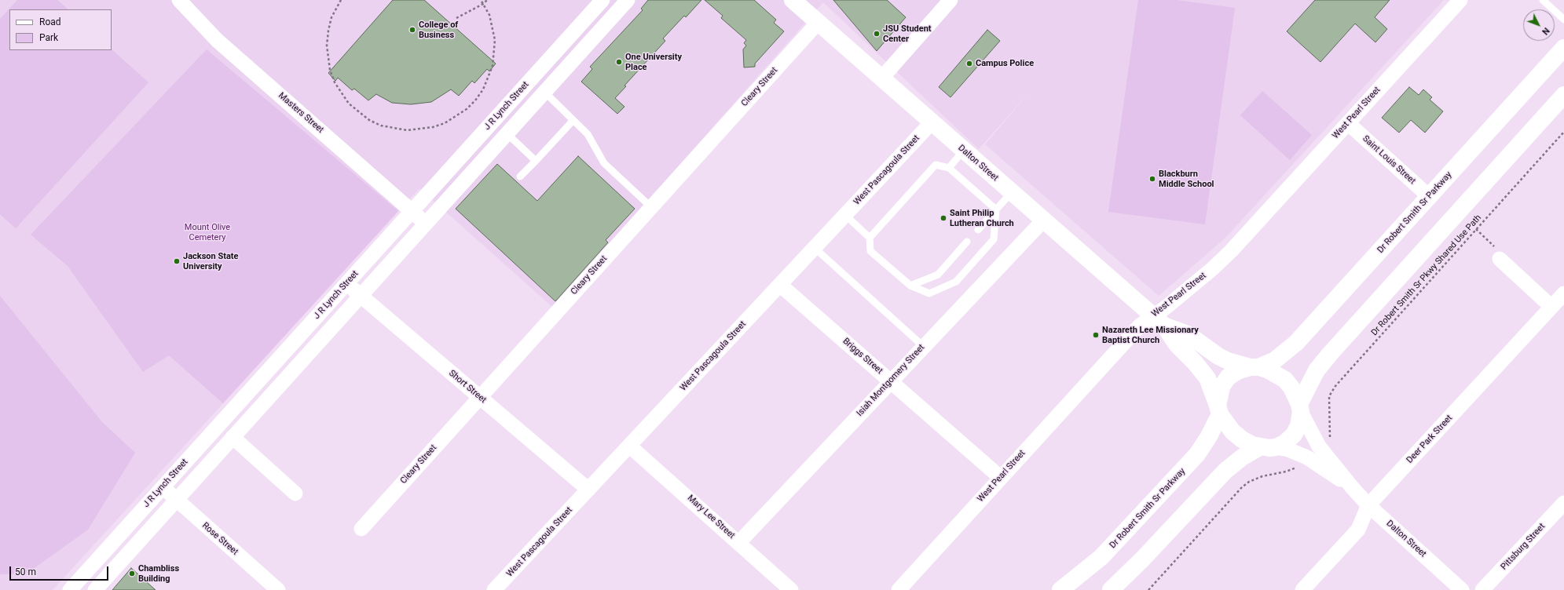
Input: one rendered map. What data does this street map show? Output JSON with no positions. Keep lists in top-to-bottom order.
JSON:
{
  "streets": {
    "street": [
      "Cleary Street",
      "J R Lynch Street",
      "Masters Street",
      "West Pearl Street",
      "Saint Louis Street",
      "Dalton Street",
      "West Pascagoula Street",
      "Dr Robert Smith Sr Parkway",
      "Briggs Street",
      "Isiah Montgomery Street",
      "Short Street",
      "Deer Park Street",
      "Mary Lee Street",
      "Rose Street",
      "Pittsburg Street"
    ],
    "path": ["Dr Robert Smith Sr Pkwy Shared Use Path"]
  },
  "crossings": [
    ["Cleary Street", "Dalton Street"],
    ["Cleary Street", "Short Street"],
    ["J R Lynch Street", "Masters Street"],
    ["J R Lynch Street", "Short Street"],
    ["J R Lynch Street", "Rose Street"],
    ["West Pearl Street", "Saint Louis Street"],
    ["West Pearl Street", "Dalton Street"],
    ["West Pearl Street", "Briggs Street"],
    ["Saint Louis Street", "Dr Robert Smith Sr Parkway"],
    ["Dalton Street", "West Pascagoula Street"],
    ["Dalton Street", "Dr Robert Smith Sr Parkway"],
    ["Dalton Street", "Isiah Montgomery Street"],
    ["Dalton Street", "Deer Park Street"],
    ["West Pascagoula Street", "Briggs Street"],
    ["West Pascagoula Street", "Short Street"],
    ["West Pascagoula Street", "Mary Lee Street"],
    ["Briggs Street", "Isiah Montgomery Street"],
    ["Isiah Montgomery Street", "Mary Lee Street"]
  ],
  "parks": ["Mount Olive Cemetery"],
  "places": [
    "College of Business",
    "JSU Student Center",
    "One University Place",
    "Campus Police",
    "Blackburn Middle School",
    "Saint Philip Lutheran Church",
    "Jackson State University",
    "Nazareth Lee Missionary Baptist Church",
    "Chambliss Building"
  ],
  "legend": ["Road", "Park"],
  "scale_bar": "50 m",
  "north": "bottom right"
}
